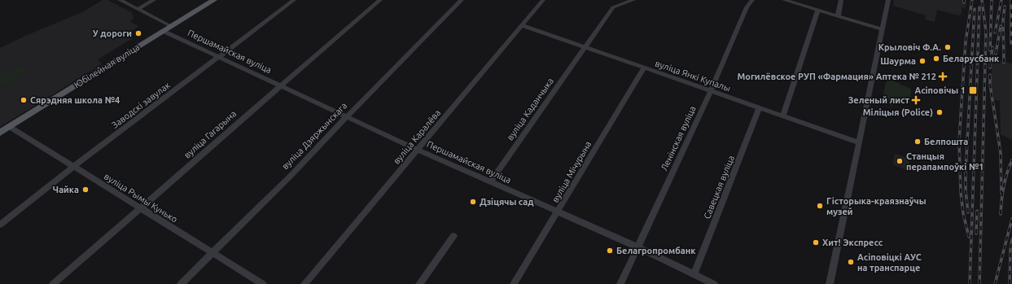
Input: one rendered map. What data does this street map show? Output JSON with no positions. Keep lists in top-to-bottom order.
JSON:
{
  "streets": {
    "main road": ["Юбілейная вуліца"],
    "street": [
      "Першамайская вуліца",
      "вуліца Янкі Купалы",
      "Заводскі завулак",
      "вуліца Каданчыка",
      "вуліца Гагарына",
      "вуліца Дзяржынскага",
      "вуліца Каралёва",
      "Ленінская вуліца",
      "вуліца Мічурына",
      "Савецкая вуліца",
      "вуліца Рымы Кунько"
    ]
  },
  "crossings": [
    ["Першамайская вуліца", "Юбілейная вуліца"],
    ["Першамайская вуліца", "Заводскі завулак"],
    ["Першамайская вуліца", "вуліца Каданчыка"],
    ["Першамайская вуліца", "вуліца Гагарына"],
    ["Першамайская вуліца", "вуліца Дзяржынскага"],
    ["Першамайская вуліца", "вуліца Каралёва"],
    ["Першамайская вуліца", "Ленінская вуліца"],
    ["Першамайская вуліца", "вуліца Мічурына"],
    ["Першамайская вуліца", "Савецкая вуліца"],
    ["Юбілейная вуліца", "вуліца Рымы Кунько"],
    ["вуліца Янкі Купалы", "вуліца Каданчыка"],
    ["вуліца Янкі Купалы", "вуліца Каралёва"],
    ["вуліца Янкі Купалы", "Ленінская вуліца"],
    ["вуліца Янкі Купалы", "вуліца Мічурына"],
    ["вуліца Янкі Купалы", "Савецкая вуліца"],
    ["Заводскі завулак", "вуліца Рымы Кунько"],
    ["вуліца Гагарына", "вуліца Рымы Кунько"],
    ["вуліца Дзяржынскага", "вуліца Рымы Кунько"]
  ],
  "places": {
    "other": [
      "У дороги",
      "Крыловіч Ф.А.",
      "Беларусбанк",
      "Шаурма",
      "Сярэдняя школа №4",
      "Міліцыя (Police)",
      "Белпошта",
      "Станцыя перапампоўкі №1",
      "Чайка",
      "Дзіцячы сад",
      "Гісторыка-краязнаўчы музей",
      "Хит! Экспресс",
      "Белагропромбанк",
      "Асіповіцкі АУС на транспарце"
    ],
    "health": ["Могилёвское РУП «Фармация» Аптека № 212", "Зеленый лист"],
    "transit": ["Асіповічы 1"]
  }
}
